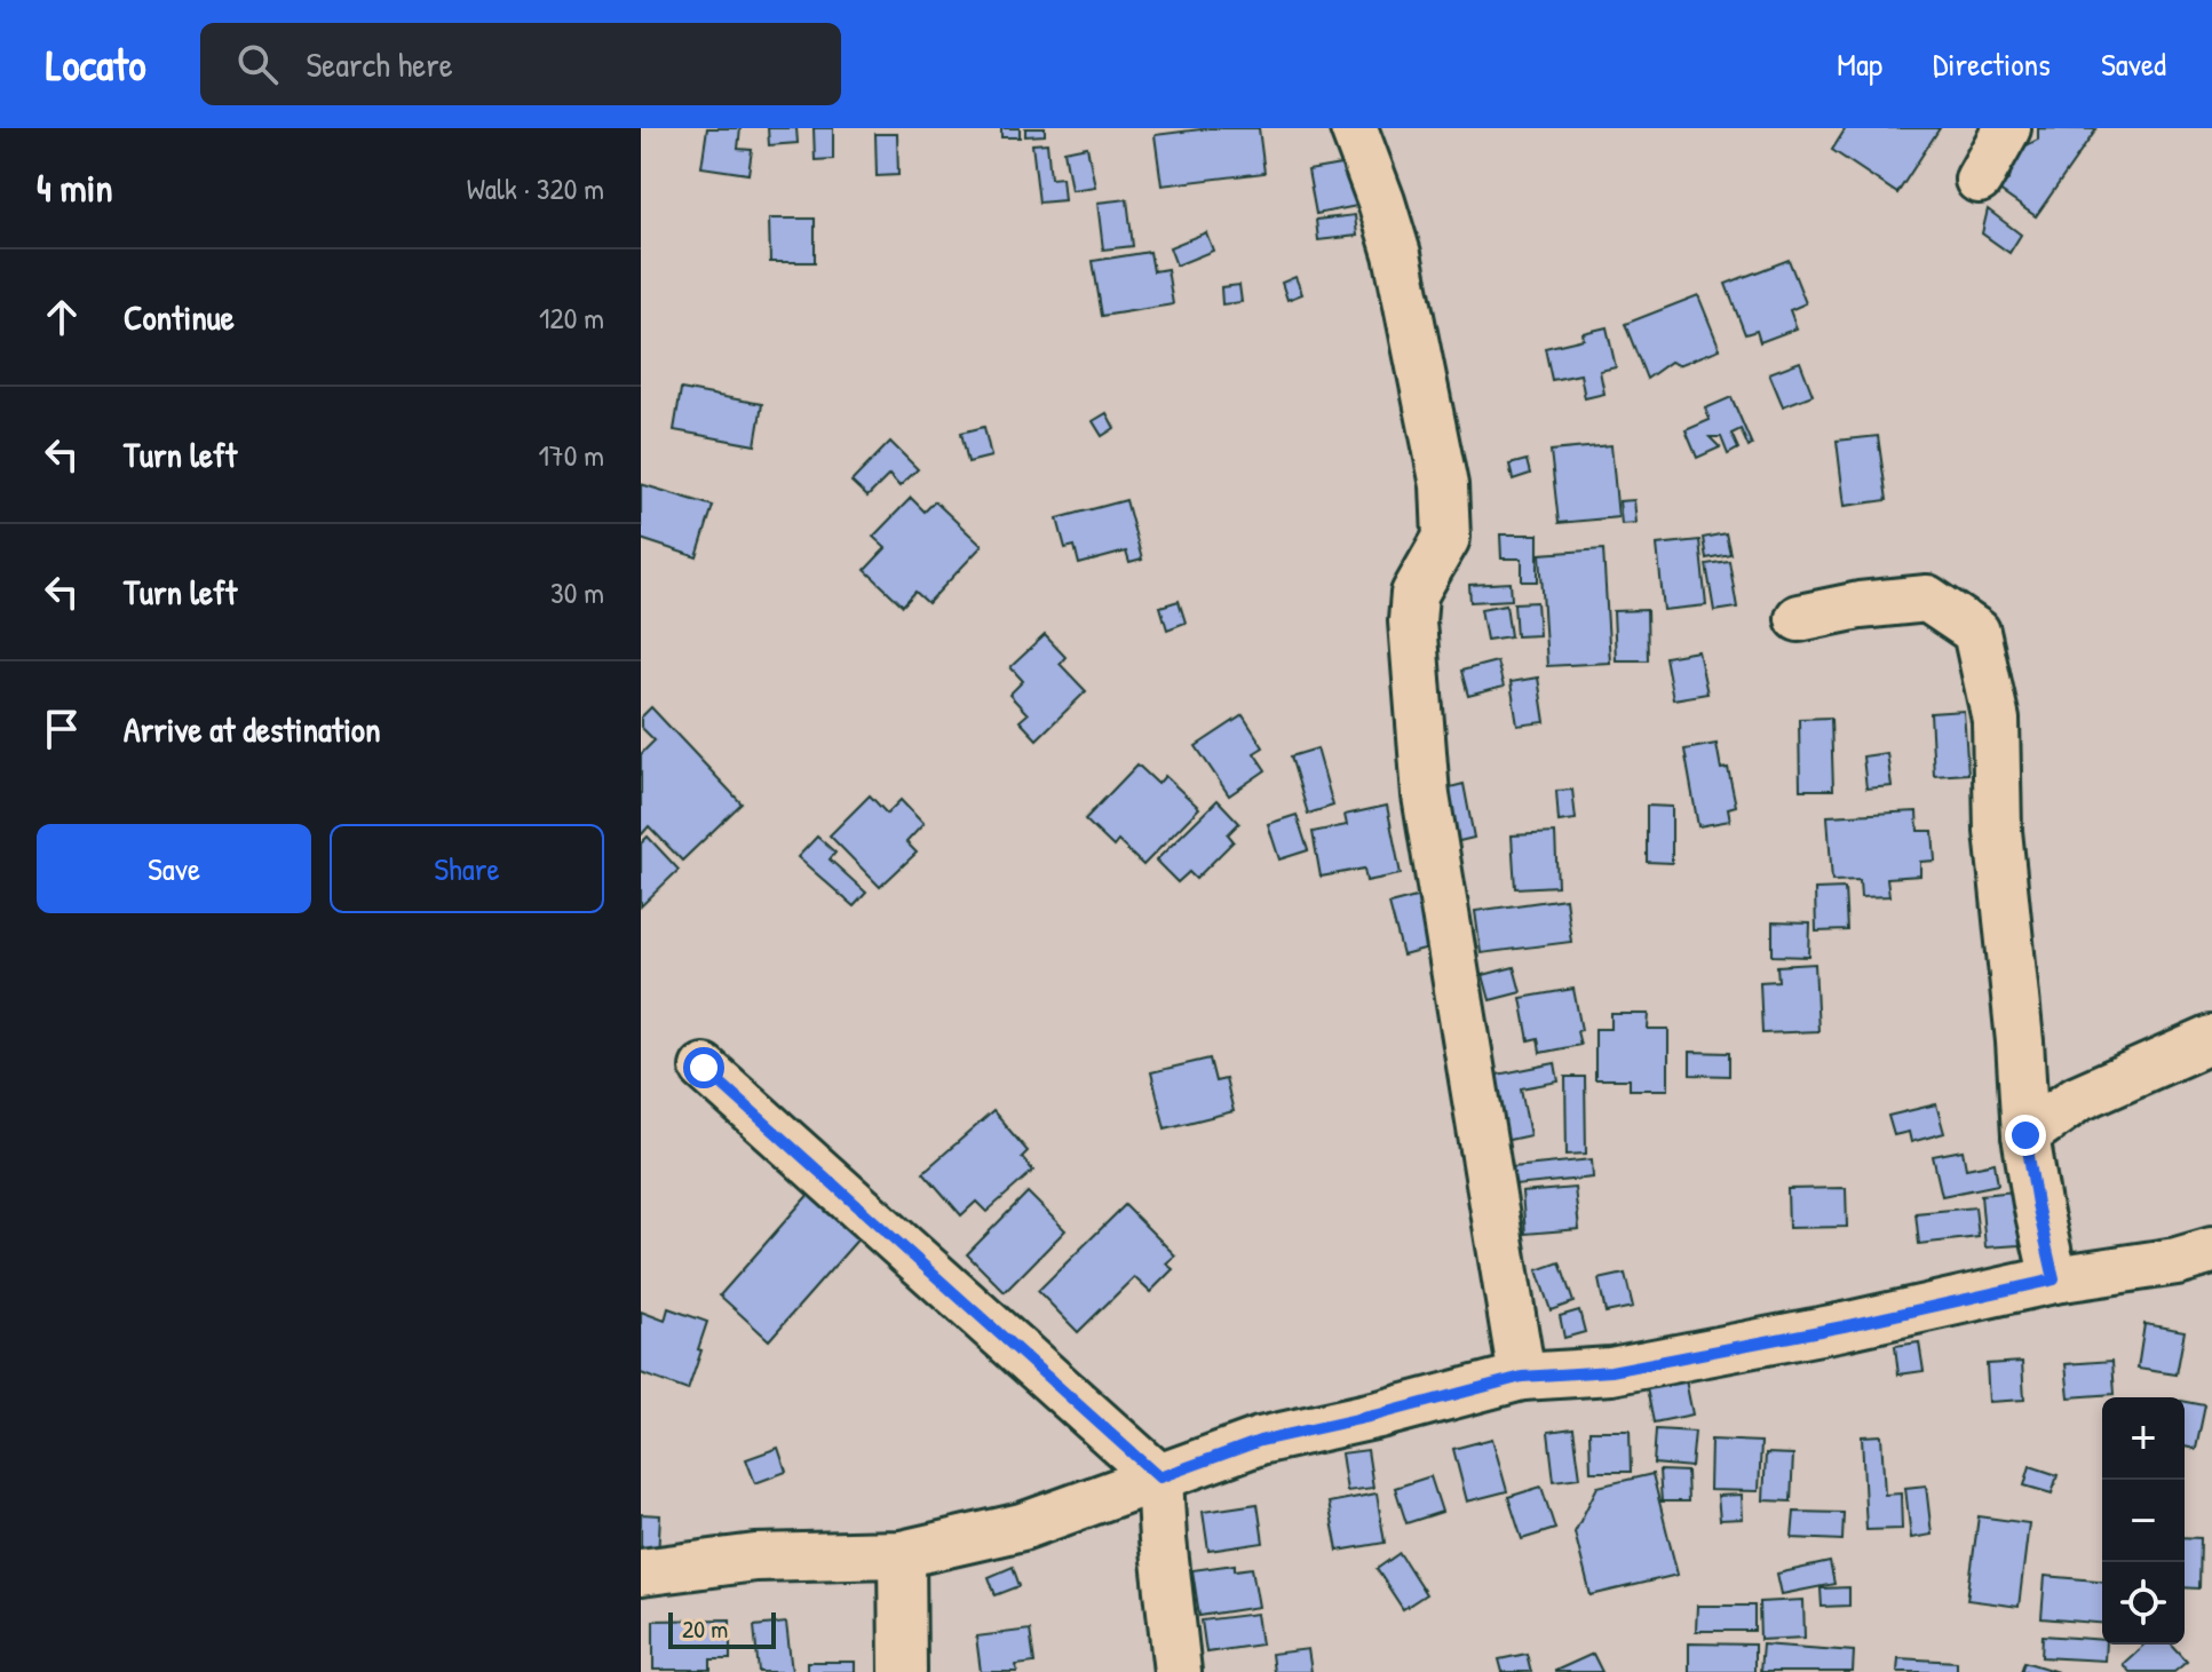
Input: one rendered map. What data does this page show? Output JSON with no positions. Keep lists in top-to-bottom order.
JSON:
{
  "scale_bar": "20 m",
  "page": {
    "header": "Locato",
    "search": "Search here",
    "nav": ["Map", "Directions", "Saved"],
    "heading": ["4 min", "Walk · 320 m"],
    "list": [
      ["Continue", "120 m"],
      ["Turn left", "170 m"],
      ["Turn left", "30 m"],
      "Arrive at destination"
    ],
    "buttons": ["Save", "Share"],
    "map_buttons": ["+", "−"],
    "scale": "20 m"
  }
}
